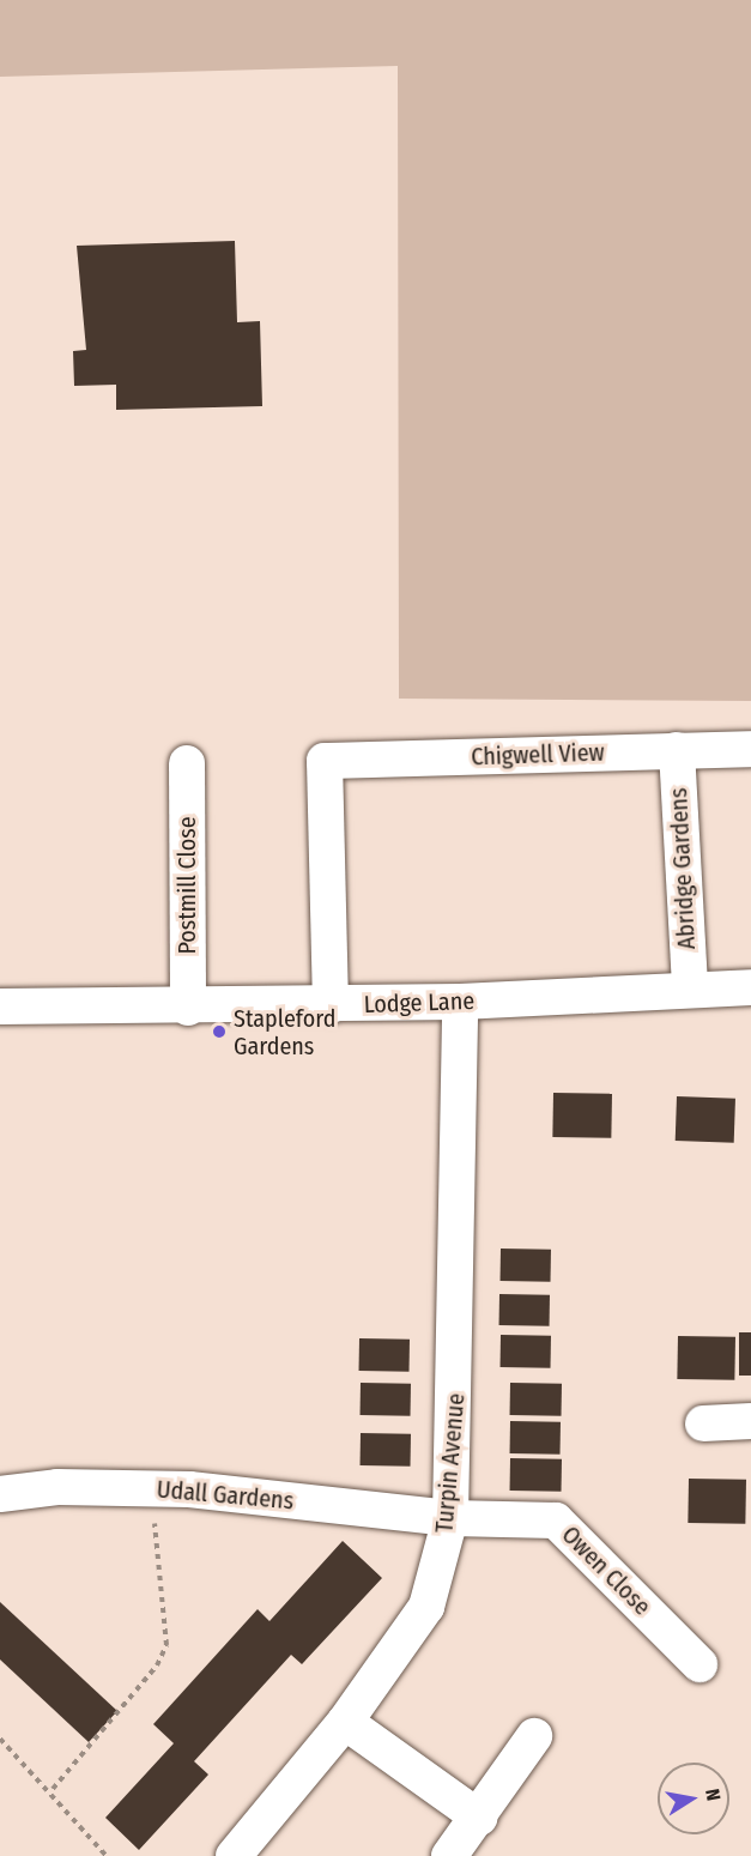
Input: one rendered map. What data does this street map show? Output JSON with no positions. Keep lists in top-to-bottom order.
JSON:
{
  "streets": {
    "street": [
      "Chigwell View",
      "Abridge Gardens",
      "Postmill Close",
      "Lodge Lane",
      "Turpin Avenue",
      "Udall Gardens",
      "Owen Close"
    ]
  },
  "crossings": [
    ["Chigwell View", "Abridge Gardens"],
    ["Chigwell View", "Lodge Lane"],
    ["Abridge Gardens", "Lodge Lane"],
    ["Postmill Close", "Lodge Lane"],
    ["Lodge Lane", "Turpin Avenue"],
    ["Turpin Avenue", "Udall Gardens"],
    ["Turpin Avenue", "Owen Close"],
    ["Udall Gardens", "Owen Close"]
  ],
  "places": ["Stapleford Gardens"],
  "north": "right"
}
